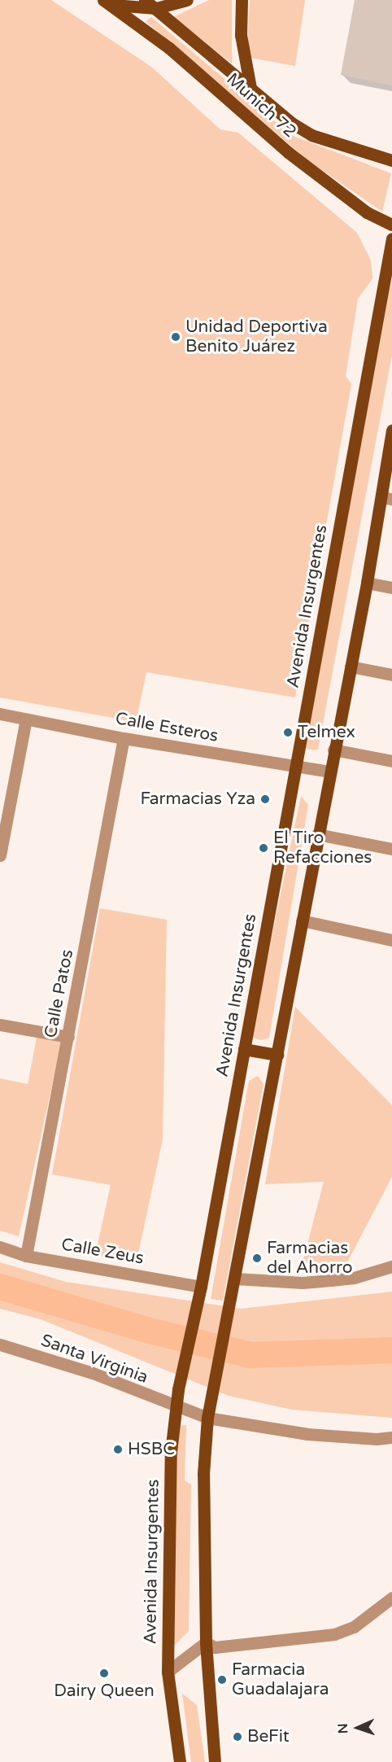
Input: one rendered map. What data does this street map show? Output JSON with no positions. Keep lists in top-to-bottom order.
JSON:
{
  "streets": {
    "main road": ["Munich 72", "Avenida Insurgentes"],
    "street": [
      "Calle Esteros",
      "Calle Patos",
      "Calle Zeus",
      "Santa Virginia"
    ]
  },
  "crossings": [
    ["Avenida Insurgentes", "Calle Esteros"],
    ["Avenida Insurgentes", "Calle Zeus"],
    ["Avenida Insurgentes", "Santa Virginia"],
    ["Calle Esteros", "Calle Patos"],
    ["Calle Patos", "Calle Zeus"]
  ],
  "places": [
    "Unidad Deportiva Benito Juárez",
    "Telmex",
    "Farmacias Yza",
    "El Tiro Refacciones",
    "Farmacias del Ahorro",
    "HSBC",
    "Dairy Queen",
    "Farmacia Guadalajara",
    "BeFit"
  ],
  "north": "left"
}
